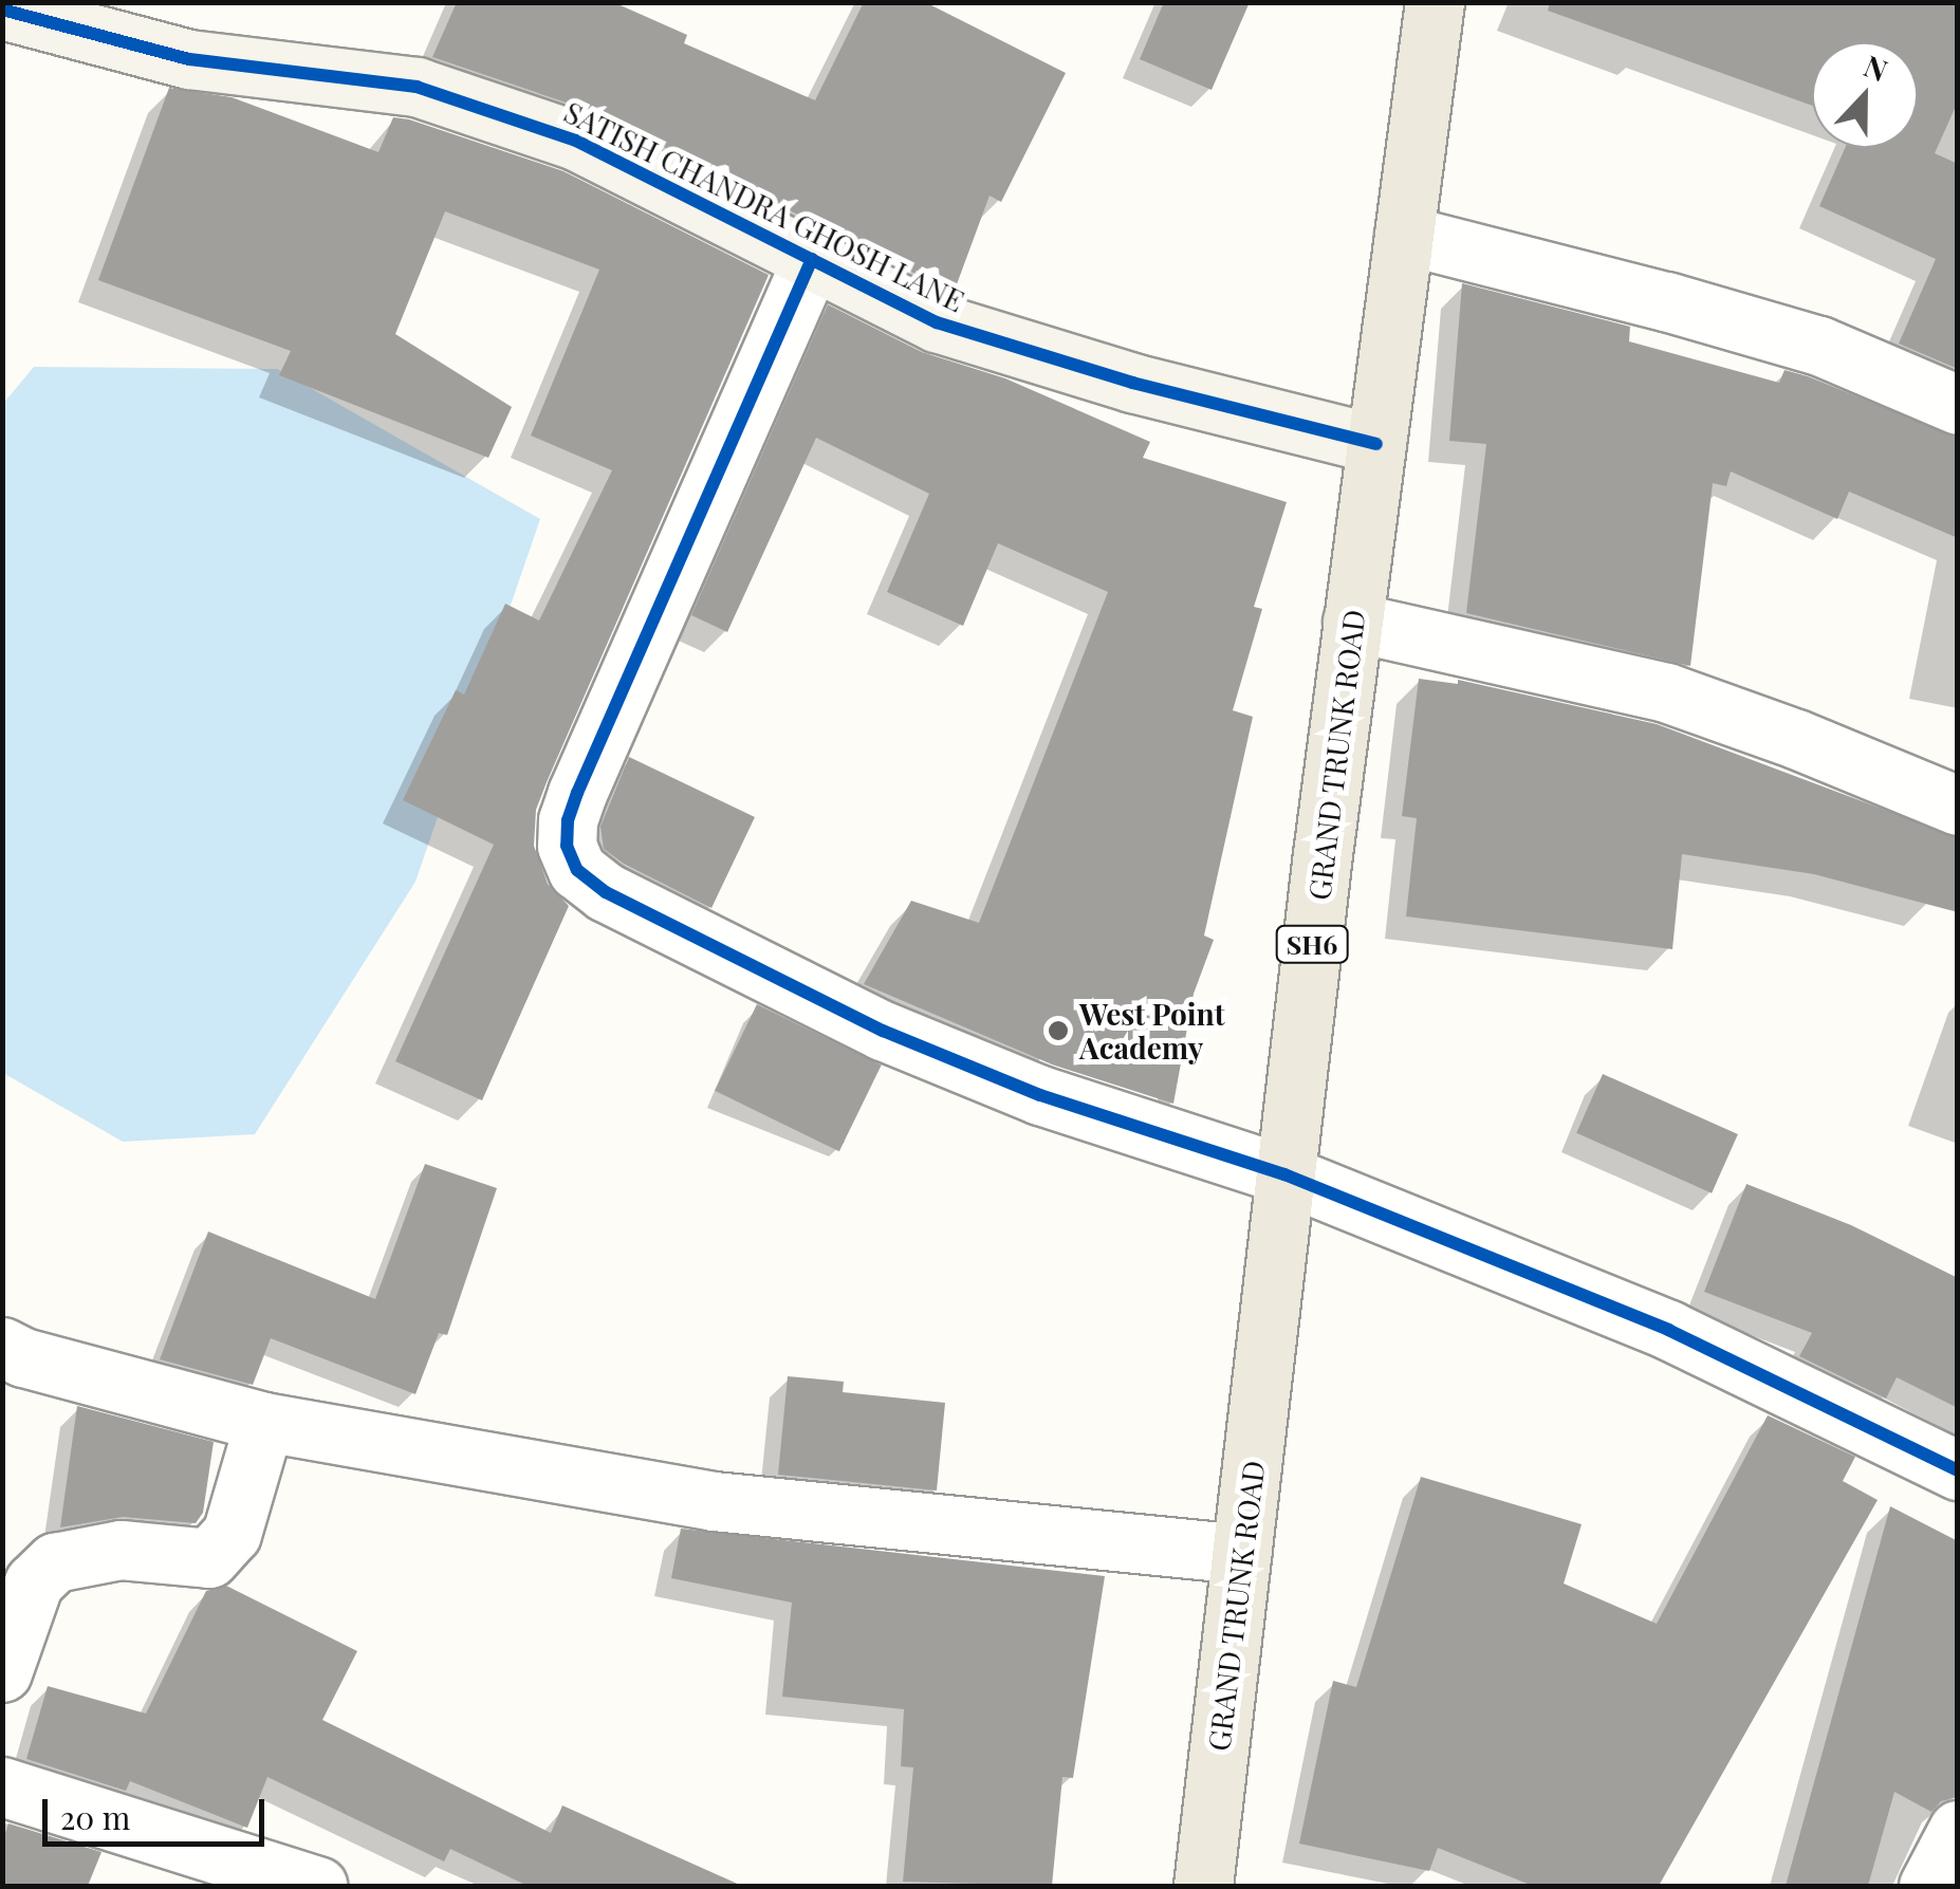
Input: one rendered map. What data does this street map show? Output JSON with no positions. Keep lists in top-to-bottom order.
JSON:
{
  "streets": {
    "main road": ["GRAND TRUNK ROAD", "SH6"],
    "street": ["SATISH CHANDRA GHOSH LANE"]
  },
  "crossings": [
    ["SATISH CHANDRA GHOSH LANE", "GRAND TRUNK ROAD"]
  ],
  "places": ["West Point Academy"],
  "scale_bar": "20 m",
  "north": "top"
}
